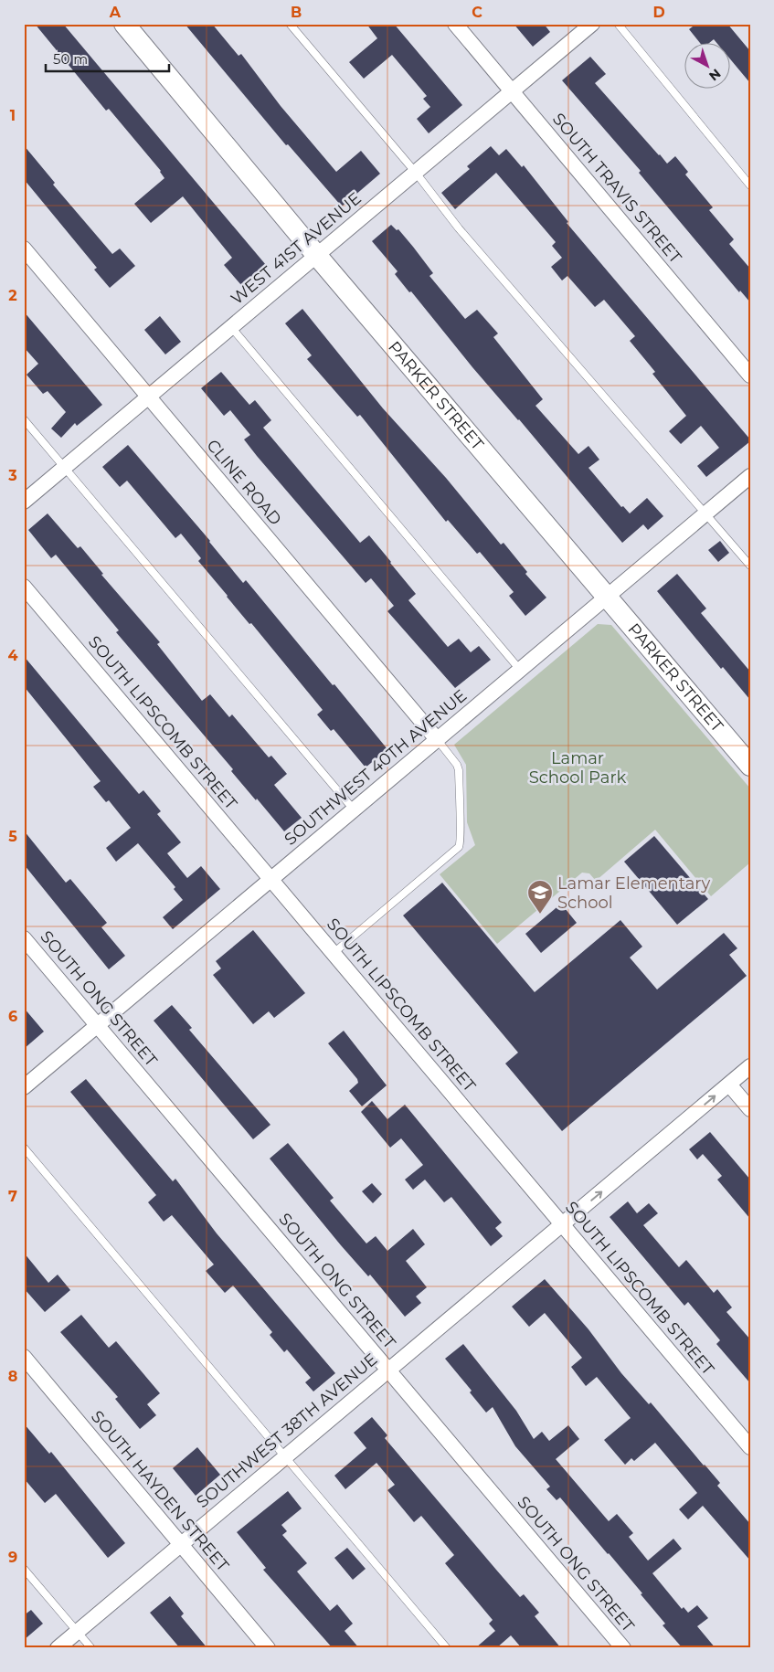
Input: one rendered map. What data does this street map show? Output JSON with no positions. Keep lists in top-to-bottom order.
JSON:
{
  "streets": {
    "main road": ["PARKER STREET"],
    "street": [
      "SOUTH TRAVIS STREET",
      "WEST 41ST AVENUE",
      "CLINE ROAD",
      "SOUTH LIPSCOMB STREET",
      "SOUTHWEST 40TH AVENUE",
      "SOUTH ONG STREET",
      "SOUTHWEST 38TH AVENUE",
      "SOUTH HAYDEN STREET"
    ]
  },
  "crossings": [
    ["SOUTH TRAVIS STREET", "WEST 41ST AVENUE"],
    ["WEST 41ST AVENUE", "PARKER STREET"],
    ["WEST 41ST AVENUE", "CLINE ROAD"],
    ["PARKER STREET", "SOUTHWEST 40TH AVENUE"],
    ["CLINE ROAD", "SOUTHWEST 40TH AVENUE"],
    ["SOUTH LIPSCOMB STREET", "SOUTHWEST 40TH AVENUE"],
    ["SOUTH LIPSCOMB STREET", "SOUTHWEST 38TH AVENUE"],
    ["SOUTHWEST 40TH AVENUE", "SOUTH ONG STREET"],
    ["SOUTH ONG STREET", "SOUTHWEST 38TH AVENUE"],
    ["SOUTHWEST 38TH AVENUE", "SOUTH HAYDEN STREET"]
  ],
  "parks": ["Lamar School Park"],
  "places": {
    "school or university": ["Lamar Elementary School"]
  },
  "scale_bar": "50 m",
  "north": "bottom right",
  "grid": {
    "columns": [
      "A",
      "B",
      "C",
      "D"
    ],
    "rows": [
      "1",
      "2",
      "3",
      "4",
      "5",
      "6",
      "7",
      "8",
      "9"
    ]
  }
}
